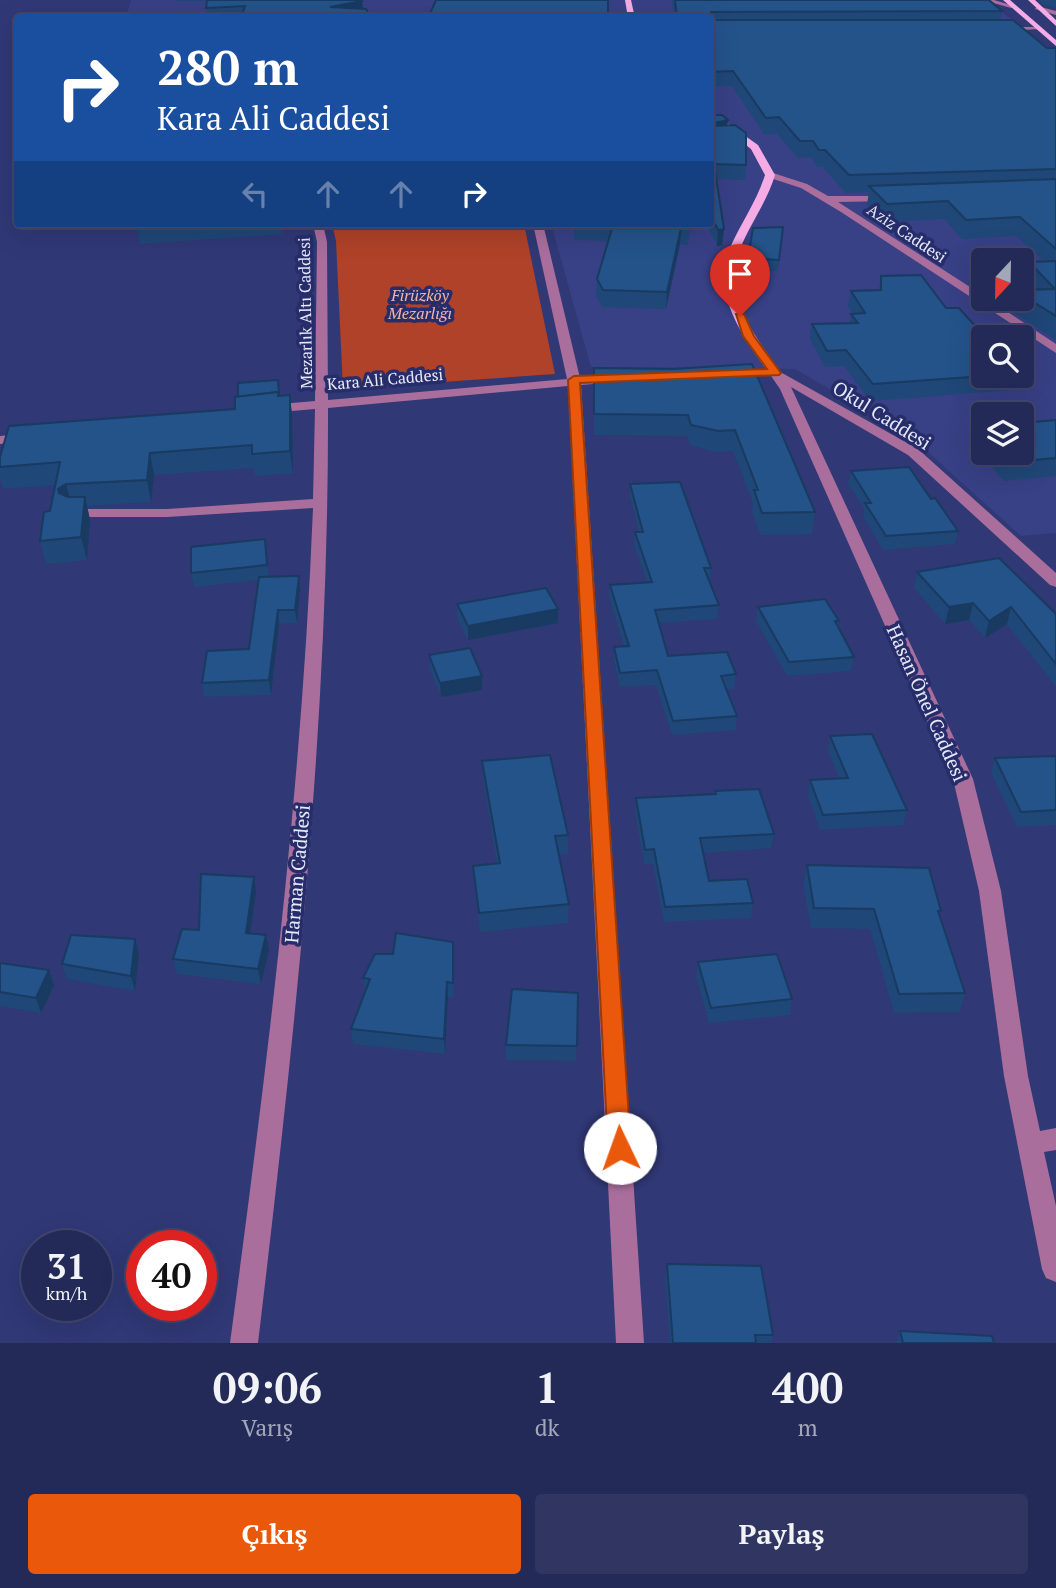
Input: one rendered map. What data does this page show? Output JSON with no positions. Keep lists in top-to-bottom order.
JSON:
{
  "streets": {
    "main road": ["Hasan Önel Caddesi"],
    "street": [
      "Aziz Caddesi",
      "Mezarlık Altı Caddesi",
      "Kara Ali Caddesi",
      "Okul Caddesi",
      "Harman Caddesi"
    ]
  },
  "crossings": [
    ["Aziz Caddesi", "Hasan Önel Caddesi"],
    ["Mezarlık Altı Caddesi", "Kara Ali Caddesi"],
    ["Mezarlık Altı Caddesi", "Harman Caddesi"],
    ["Kara Ali Caddesi", "Harman Caddesi"],
    ["Okul Caddesi", "Hasan Önel Caddesi"]
  ],
  "parks": ["Firüzköy Mezarlığı"],
  "north": "bottom",
  "page": {
    "turn": ["280 m", "Kara Ali Caddesi"],
    "speed": "31 km/h",
    "limit": "40",
    "eta": [
      "09:06",
      "Varış",
      "1",
      "dk",
      "400",
      "m"
    ],
    "buttons": ["Çıkış", "Paylaş"]
  }
}
